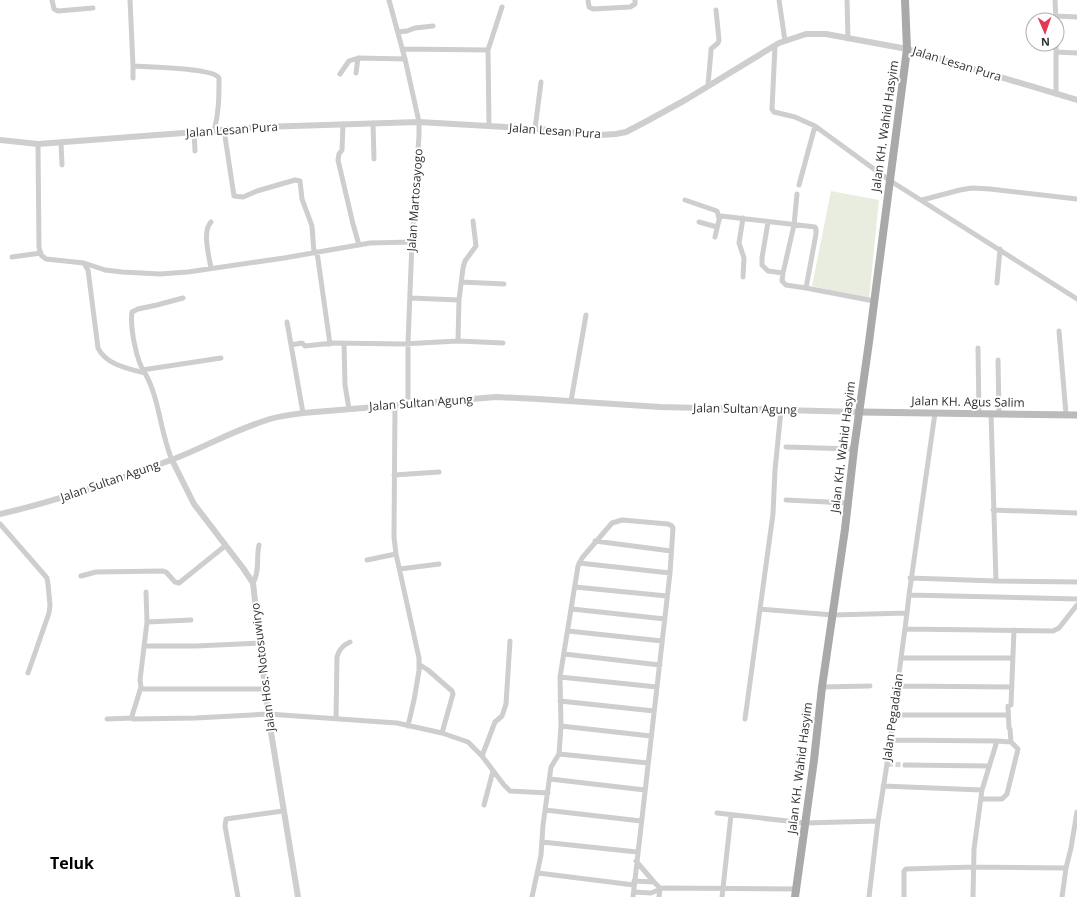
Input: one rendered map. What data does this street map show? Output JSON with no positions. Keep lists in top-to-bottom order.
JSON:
{
  "streets": {
    "main road": ["Jalan KH. Wahid Hasyim", "Jalan KH. Agus Salim"],
    "street": [
      "Jalan Lesan Pura",
      "Jalan Martosayogo",
      "Jalan Sultan Agung",
      "Jalan Hos. Notosuwiryo",
      "Jalan Pegadaian"
    ]
  },
  "crossings": [
    ["Jalan Lesan Pura", "Jalan KH. Wahid Hasyim"],
    ["Jalan Lesan Pura", "Jalan Martosayogo"],
    ["Jalan KH. Wahid Hasyim", "Jalan KH. Agus Salim"],
    ["Jalan KH. Wahid Hasyim", "Jalan Sultan Agung"],
    ["Jalan Martosayogo", "Jalan Sultan Agung"],
    ["Jalan KH. Agus Salim", "Jalan Sultan Agung"],
    ["Jalan KH. Agus Salim", "Jalan Pegadaian"],
    ["Jalan Sultan Agung", "Jalan Hos. Notosuwiryo"]
  ],
  "districts": ["Teluk"],
  "north": "bottom"
}
